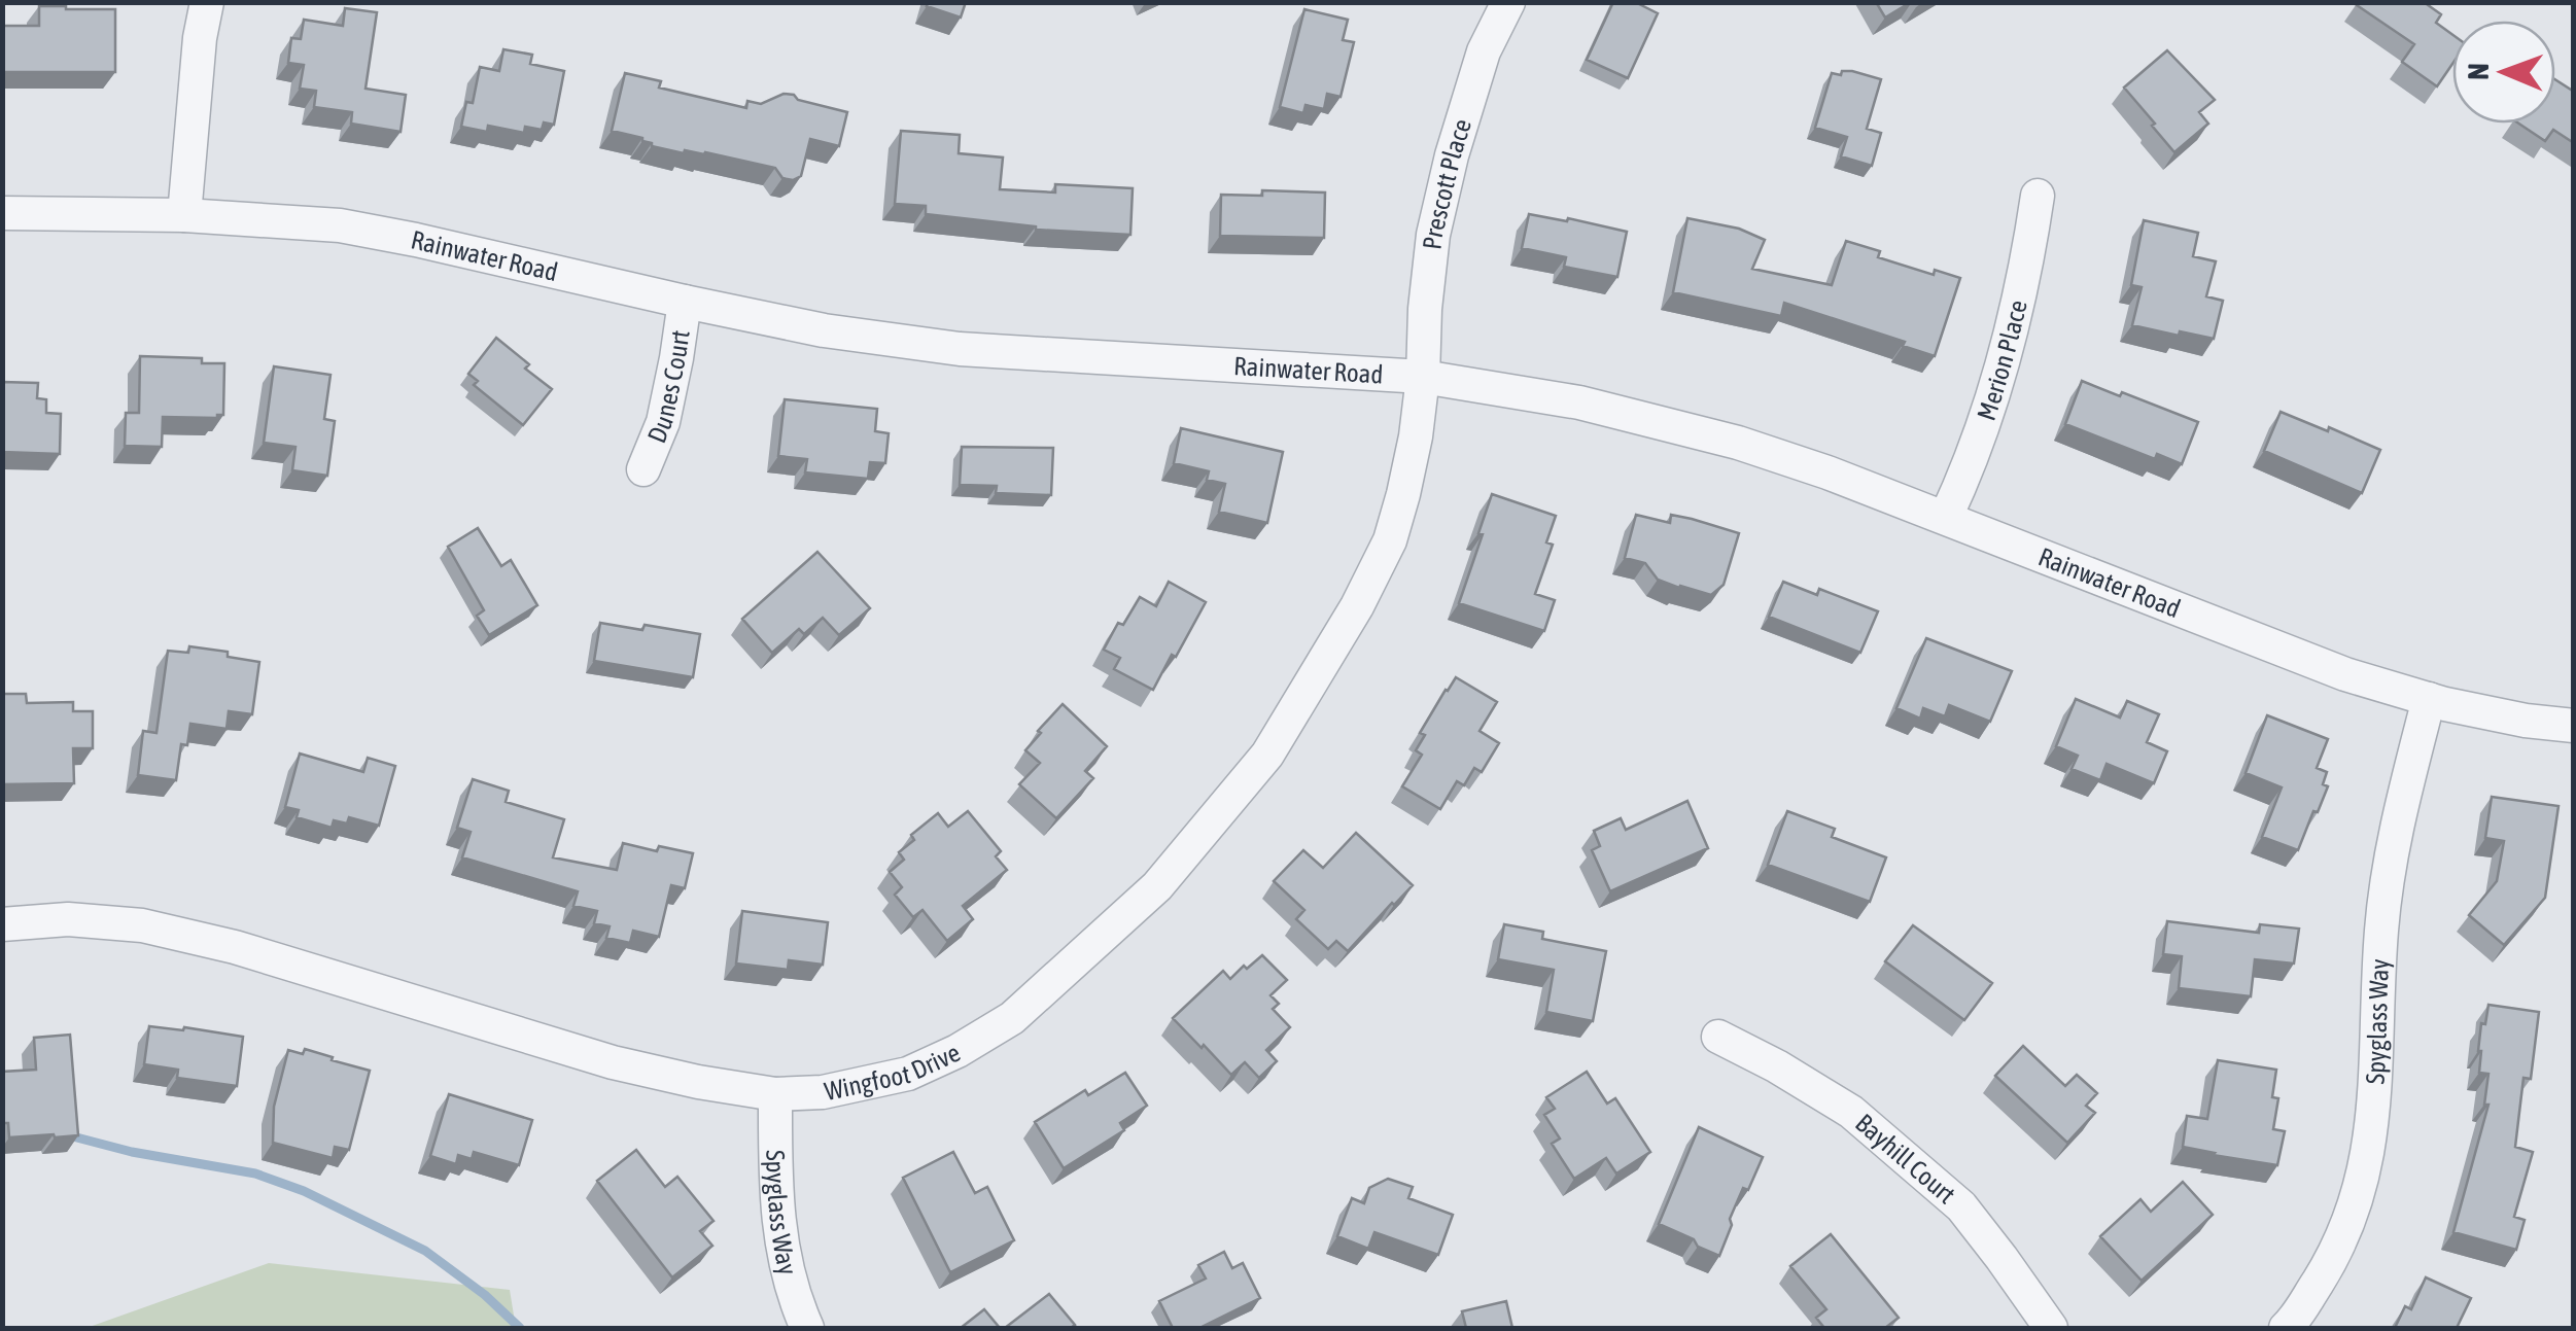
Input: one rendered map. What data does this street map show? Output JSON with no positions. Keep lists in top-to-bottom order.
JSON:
{
  "streets": {
    "street": [
      "Prescott Place",
      "Rainwater Road",
      "Merion Place",
      "Dunes Court",
      "Spyglass Way",
      "Wingfoot Drive",
      "Bayhill Court"
    ]
  },
  "crossings": [
    ["Prescott Place", "Rainwater Road"],
    ["Prescott Place", "Wingfoot Drive"],
    ["Rainwater Road", "Merion Place"],
    ["Rainwater Road", "Dunes Court"],
    ["Rainwater Road", "Spyglass Way"],
    ["Rainwater Road", "Wingfoot Drive"],
    ["Spyglass Way", "Wingfoot Drive"]
  ],
  "north": "left"
}
